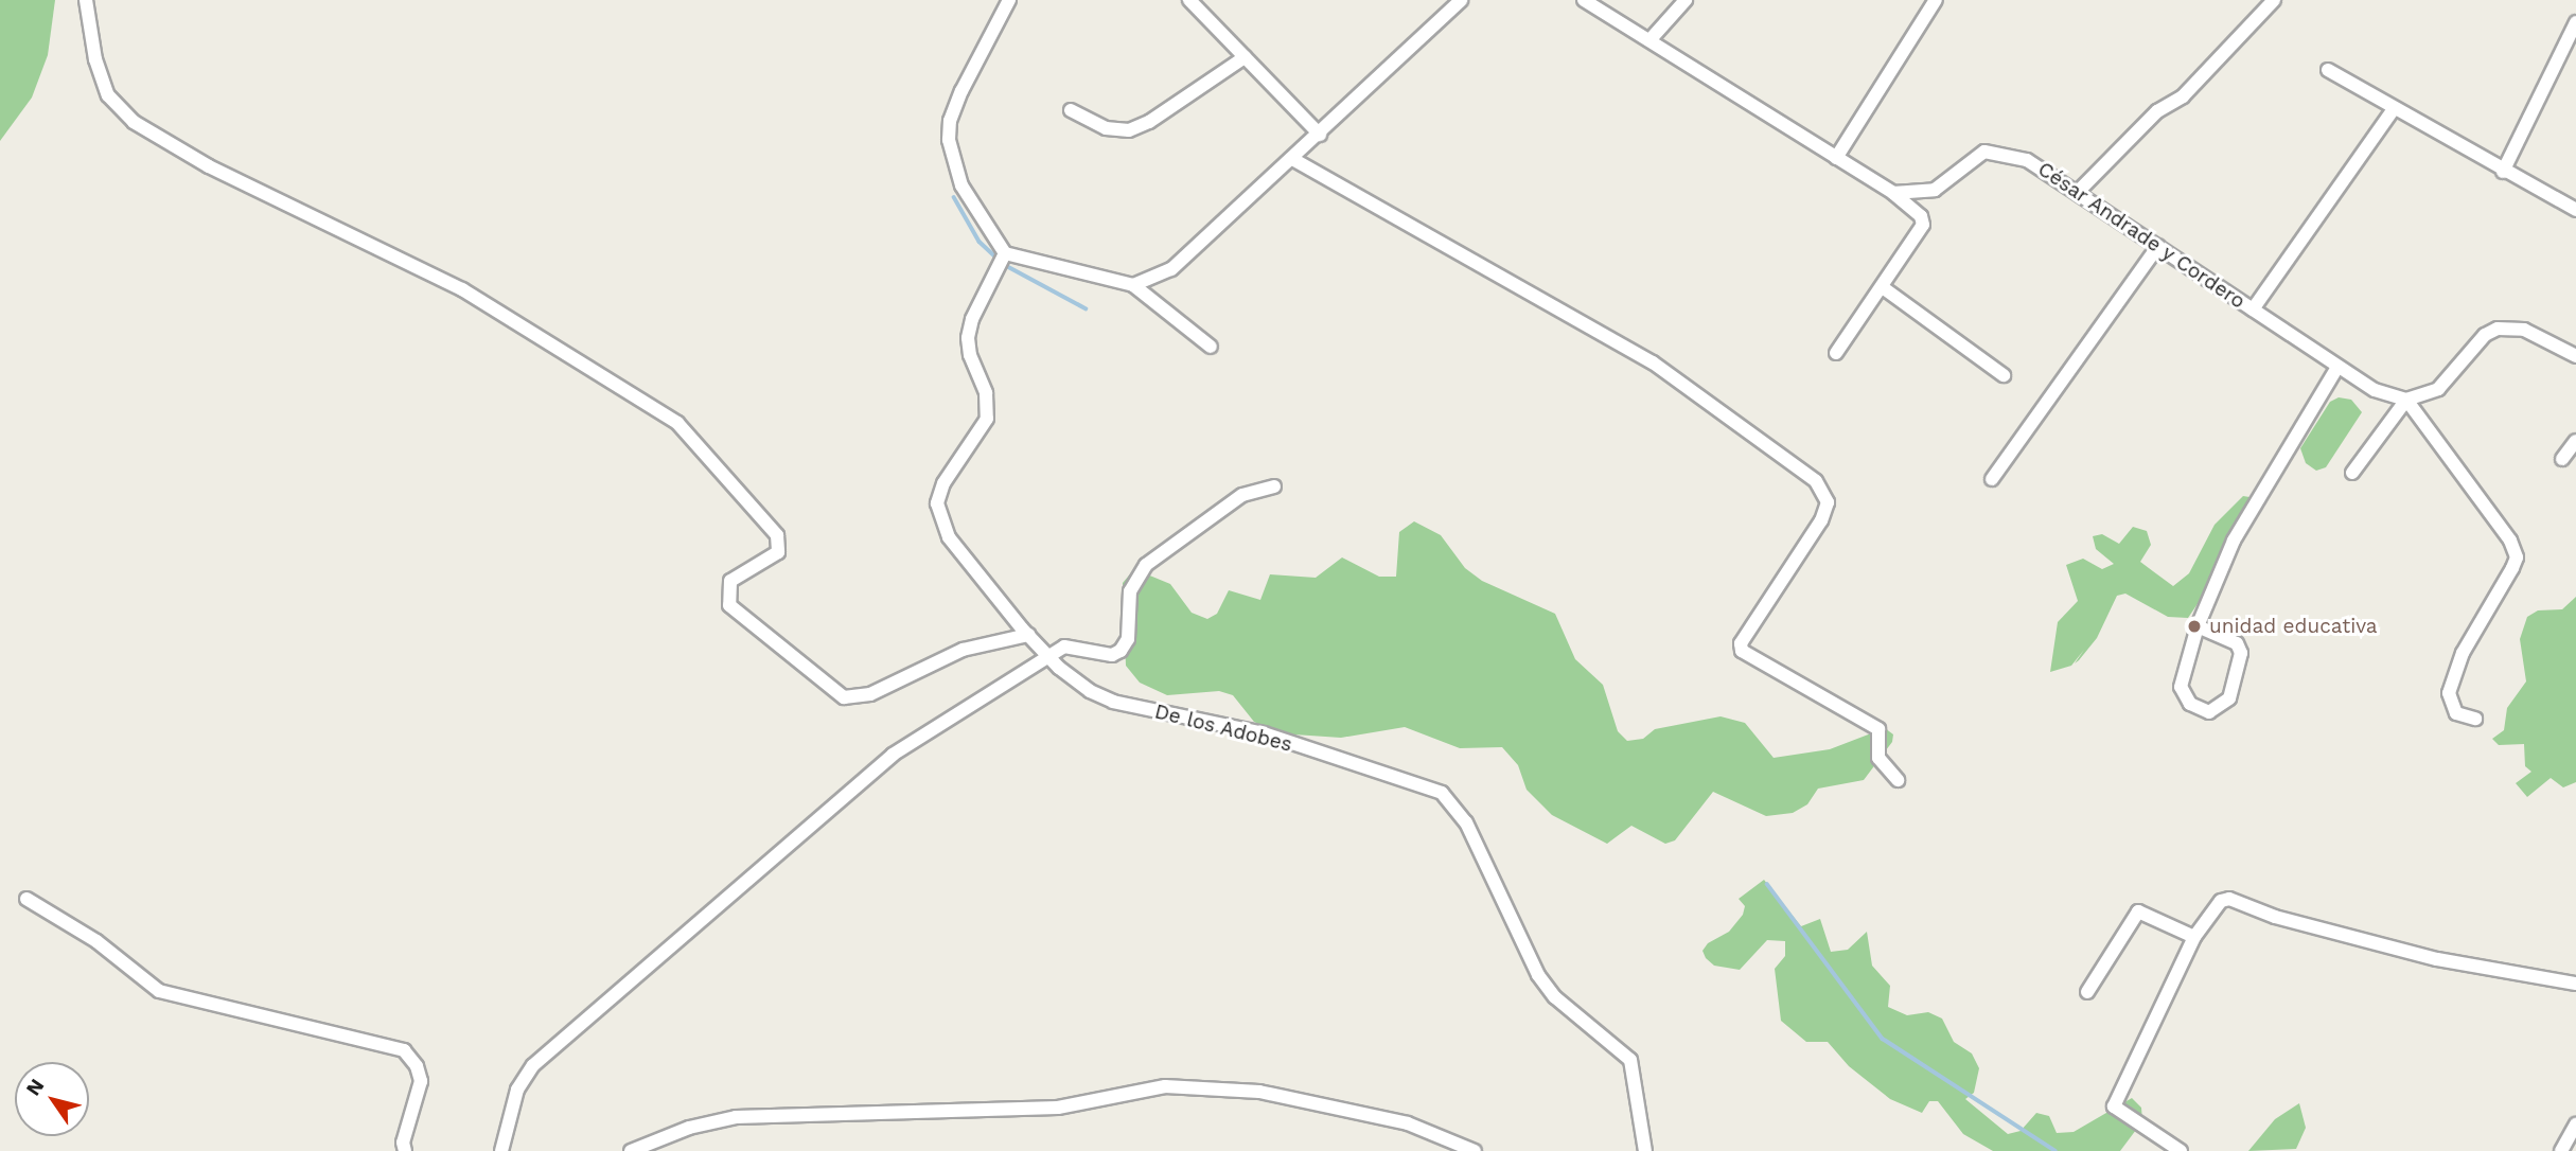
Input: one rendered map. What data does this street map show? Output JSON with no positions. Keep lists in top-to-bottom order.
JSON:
{
  "streets": {
    "street": ["César Andrade y Cordero", "De los Adobes"]
  },
  "places": ["unidad educativa"],
  "north": "top left"
}
